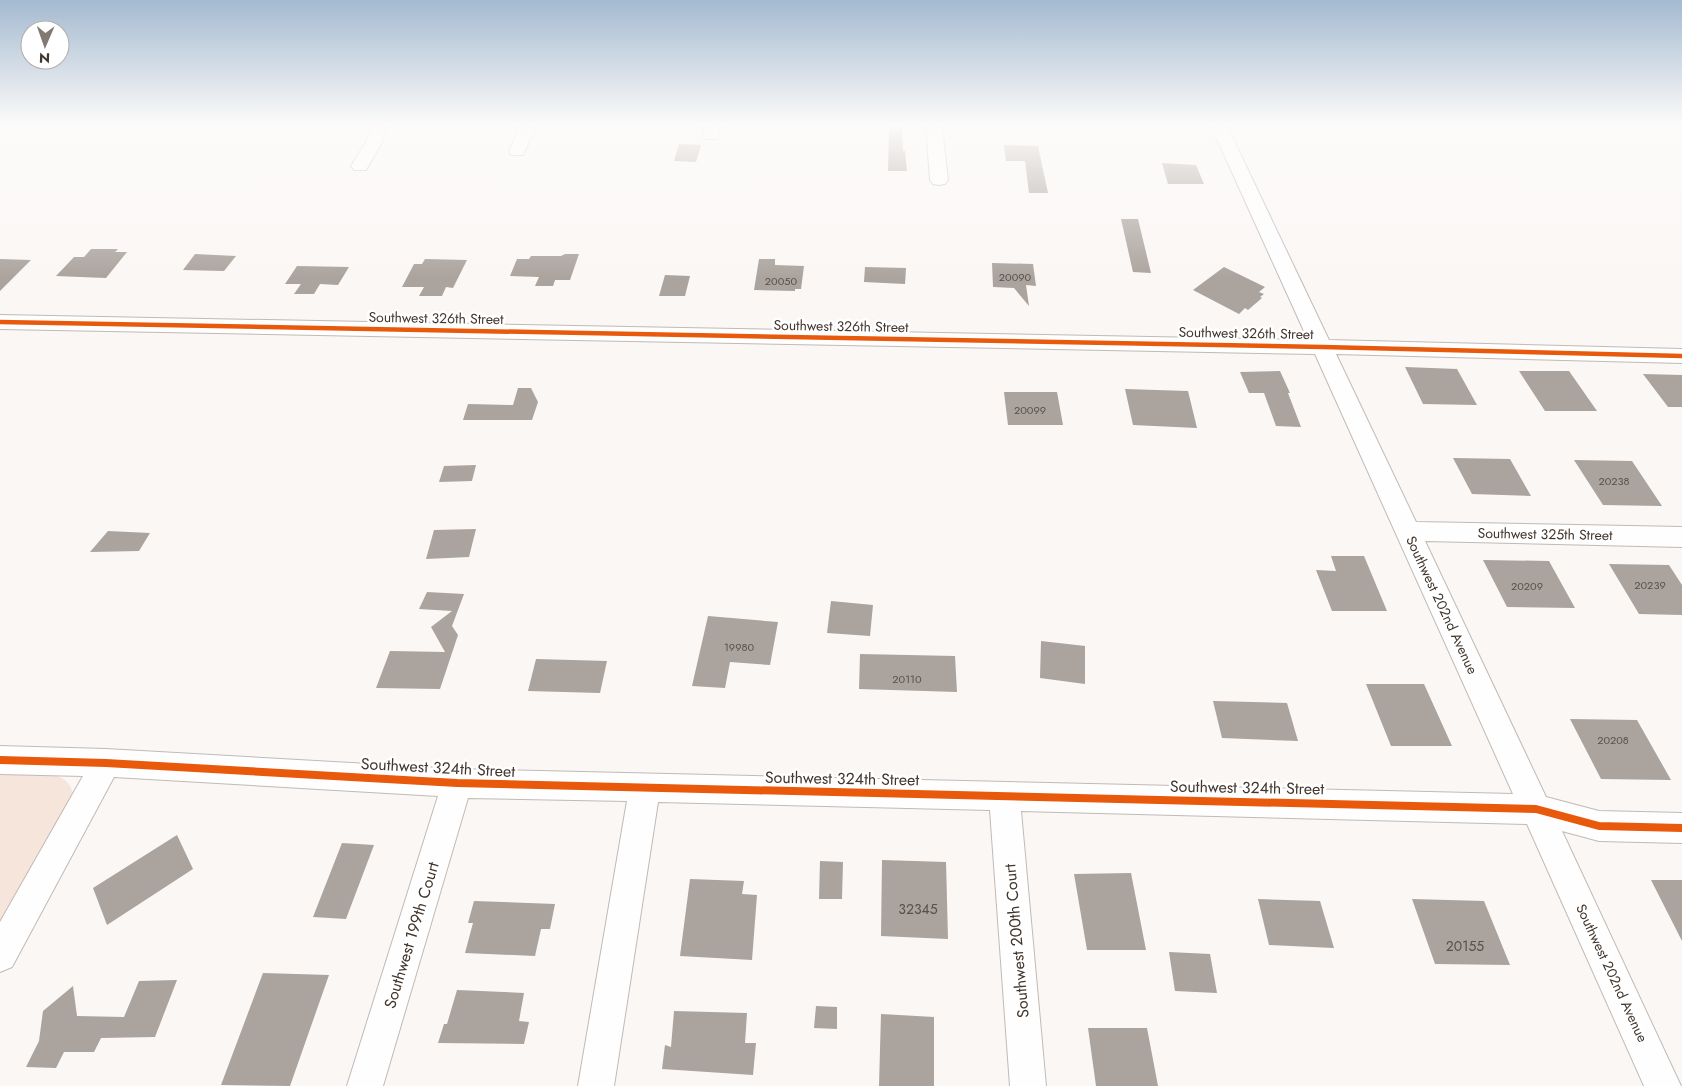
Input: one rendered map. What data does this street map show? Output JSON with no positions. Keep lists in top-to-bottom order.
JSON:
{
  "streets": {
    "street": [
      "Southwest 326th Street",
      "Southwest 325th Street",
      "Southwest 202nd Avenue",
      "Southwest 324th Street",
      "Southwest 199th Court",
      "Southwest 200th Court"
    ]
  },
  "crossings": [
    ["Southwest 326th Street", "Southwest 202nd Avenue"],
    ["Southwest 325th Street", "Southwest 202nd Avenue"],
    ["Southwest 202nd Avenue", "Southwest 324th Street"],
    ["Southwest 324th Street", "Southwest 199th Court"],
    ["Southwest 324th Street", "Southwest 200th Court"]
  ],
  "house_numbers": [
    "20090",
    "20050",
    "20099",
    "20238",
    "20239",
    "20209",
    "19980",
    "20110",
    "20208",
    "32345",
    "20155"
  ],
  "north": "bottom"
}
